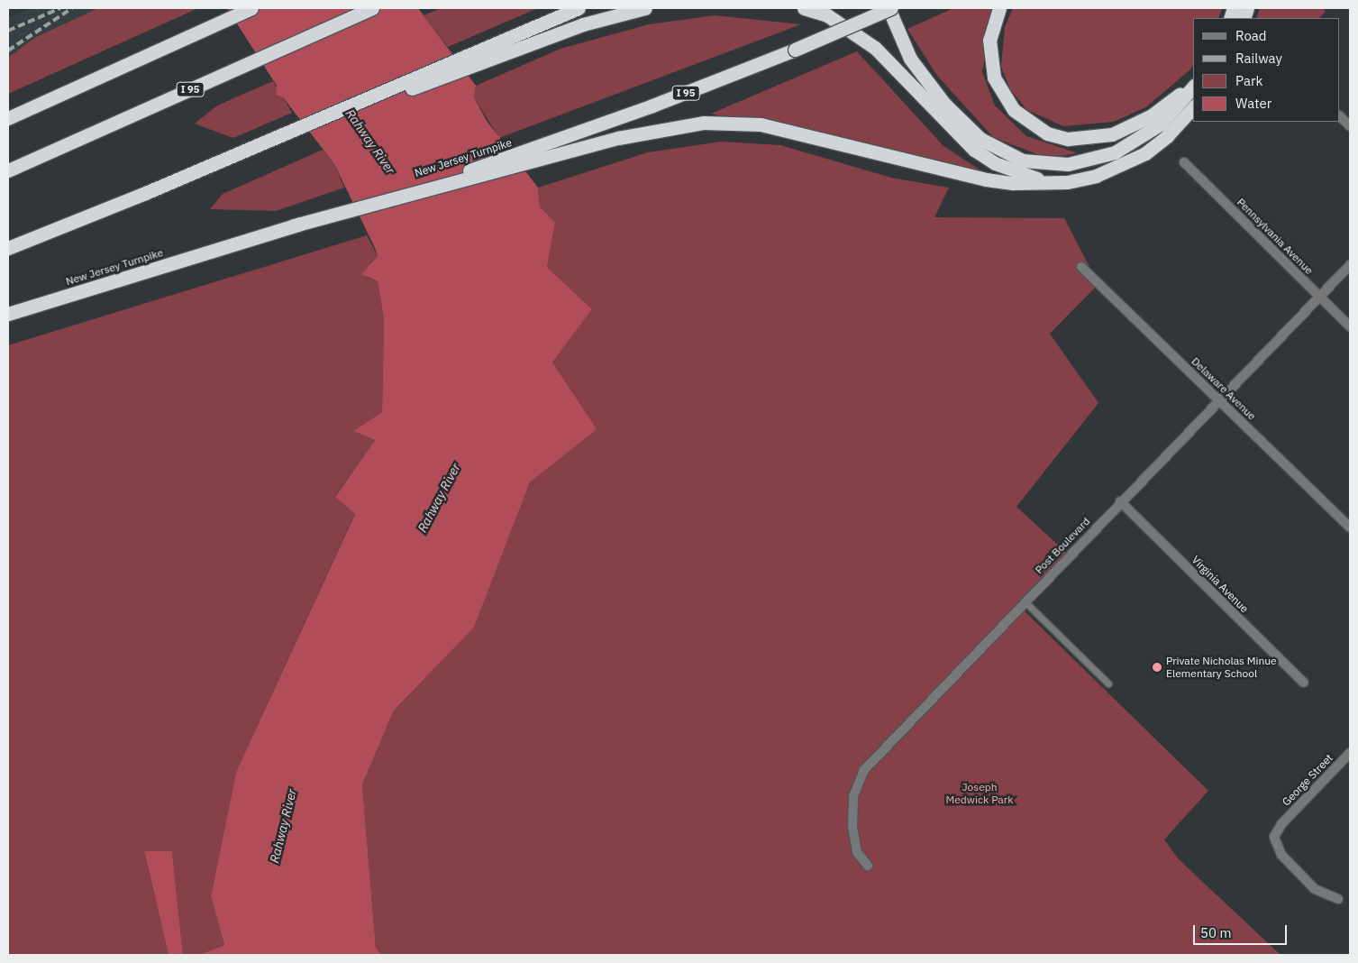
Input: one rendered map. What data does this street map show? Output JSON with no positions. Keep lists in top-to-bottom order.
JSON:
{
  "streets": {
    "highway": ["I 95", "New Jersey Turnpike"],
    "street": [
      "Pennsylvania Avenue",
      "Delaware Avenue",
      "Post Boulevard",
      "Virginia Avenue",
      "George Street"
    ]
  },
  "crossings": [
    ["Pennsylvania Avenue", "Post Boulevard"],
    ["Delaware Avenue", "Post Boulevard"],
    ["Post Boulevard", "Virginia Avenue"]
  ],
  "water": ["Rahway River"],
  "parks": ["Joseph Medwick Park"],
  "places": ["Private Nicholas Minue Elementary School"],
  "legend": [
    "Road",
    "Railway",
    "Park",
    "Water"
  ],
  "scale_bar": "50 m"
}
